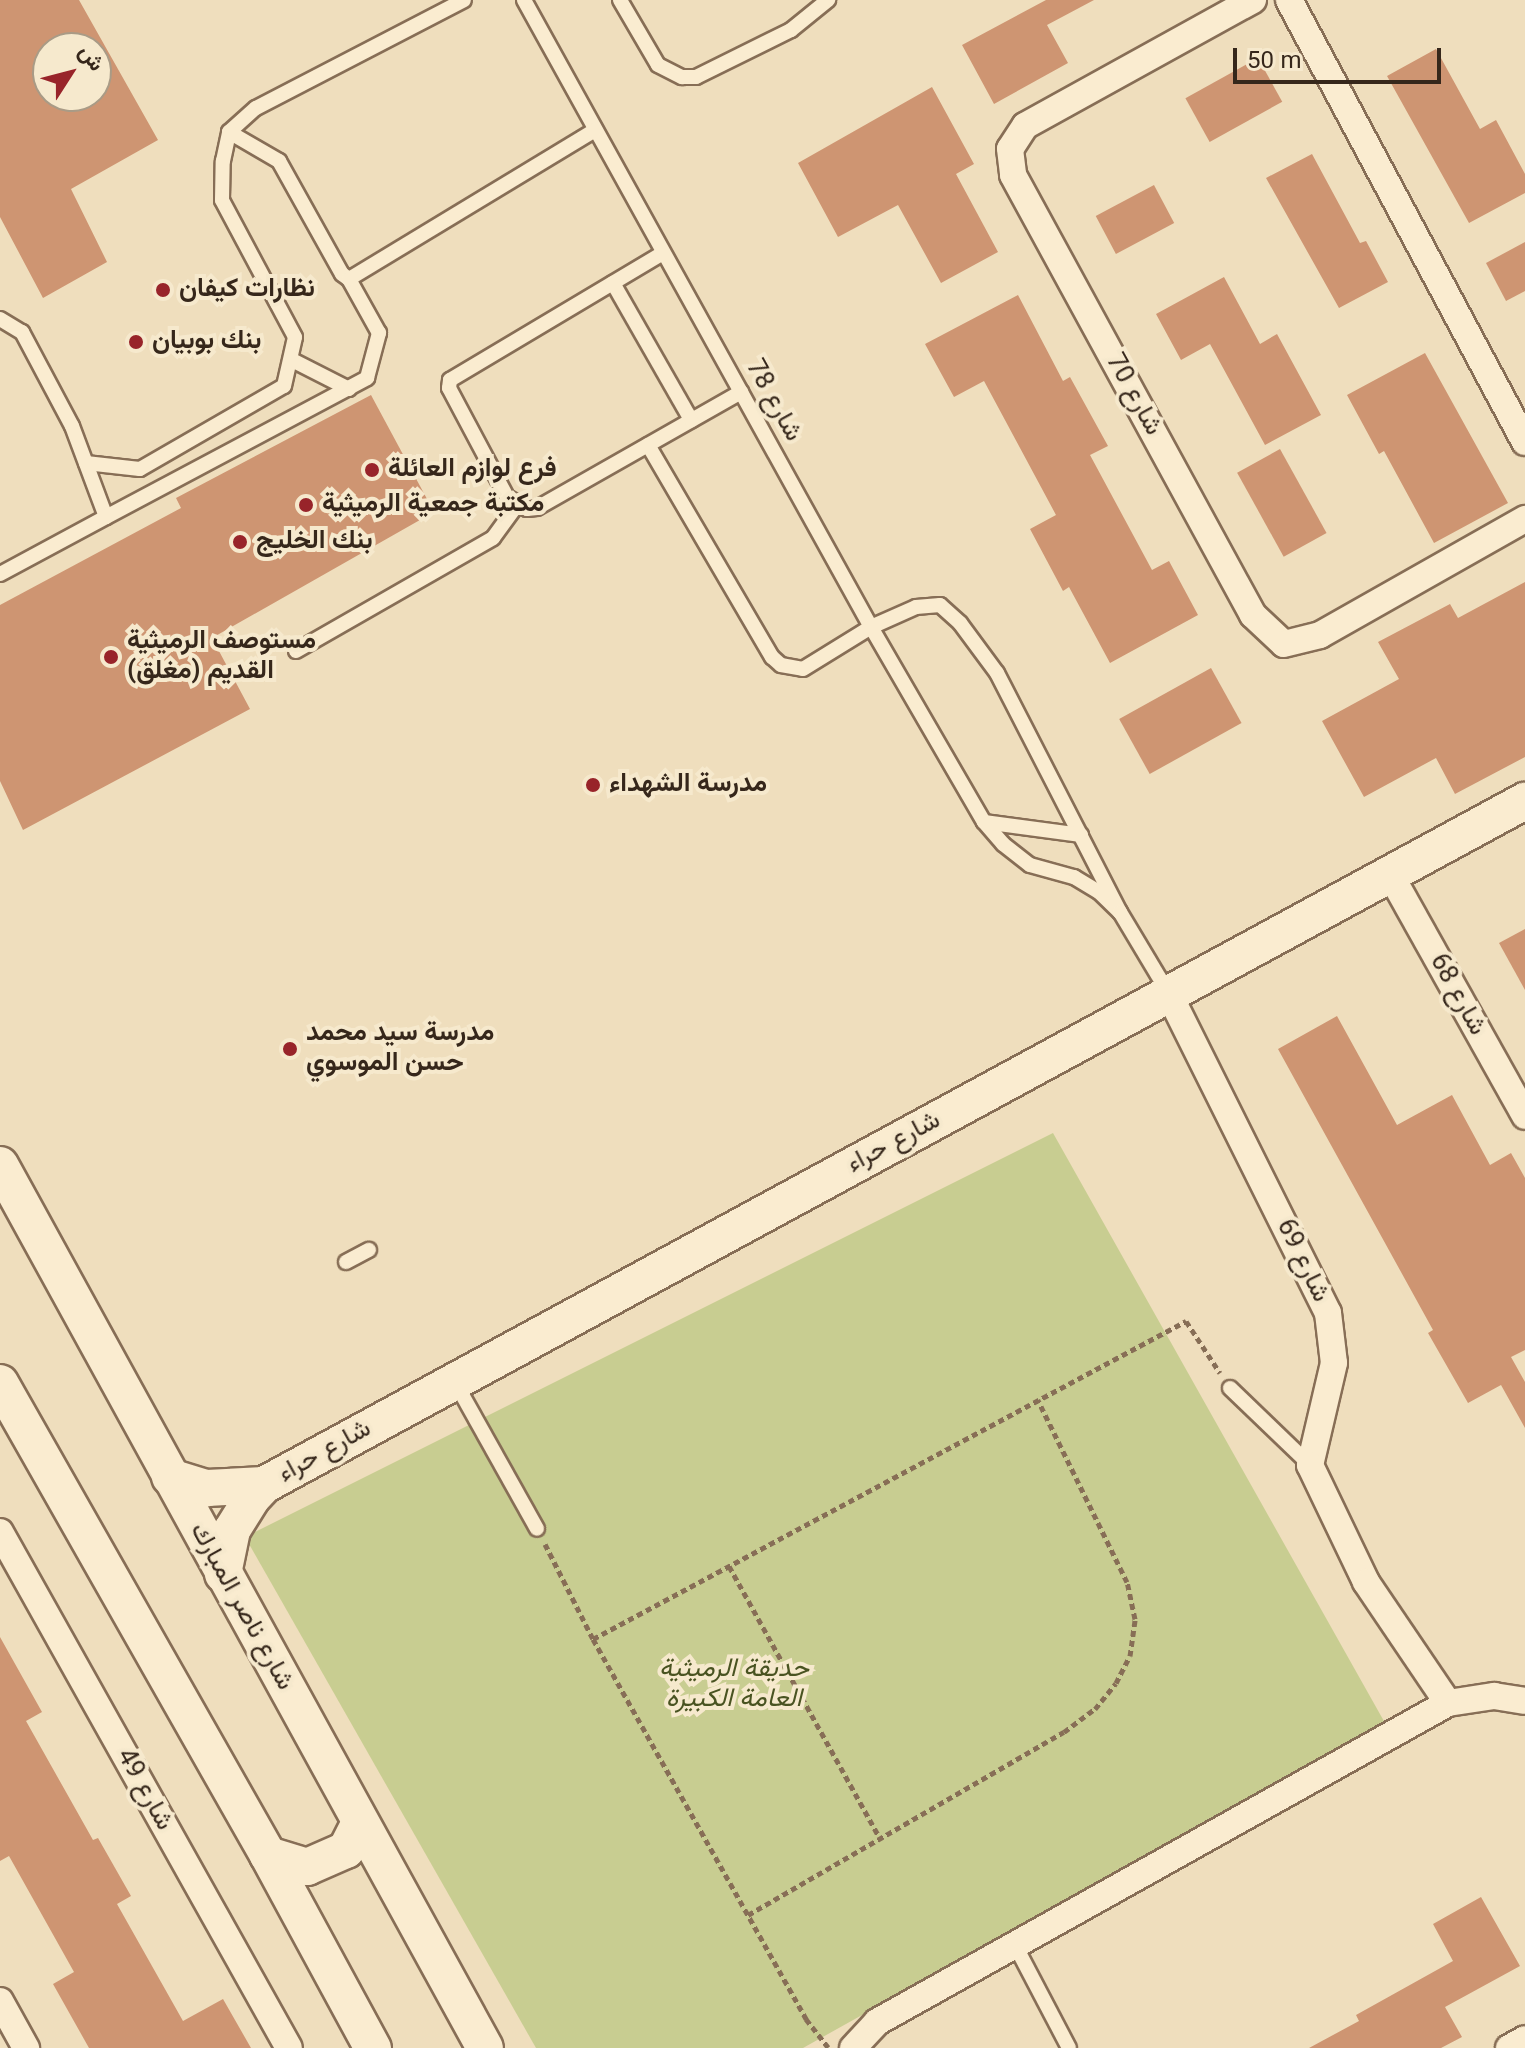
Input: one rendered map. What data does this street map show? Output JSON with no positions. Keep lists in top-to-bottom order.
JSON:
{
  "streets": {
    "street": [
      "شارع 70",
      "شارع 68",
      "شارع حراء",
      "شارع 69",
      "شارع ناصر المبارك",
      "شارع 49"
    ],
    "lane": ["شارع 78"]
  },
  "crossings": [
    ["شارع 78", "شارع حراء"],
    ["شارع 78", "شارع 69"],
    ["شارع 68", "شارع حراء"],
    ["شارع حراء", "شارع 69"],
    ["شارع حراء", "شارع ناصر المبارك"]
  ],
  "parks": ["حديقة الرميثية العامة الكبيرة"],
  "places": [
    "نظارات كيفان",
    "بنك بوبيان",
    "فرع لوازم العائلة",
    "مكتبة جمعية الرميثية",
    "بنك الخليج",
    "مستوصف الرميثية القديم (مغلق)",
    "مدرسة الشهداء",
    "مدرسة سيد محمد حسن الموسوي"
  ],
  "scale_bar": "50 m",
  "north": "top right"
}
